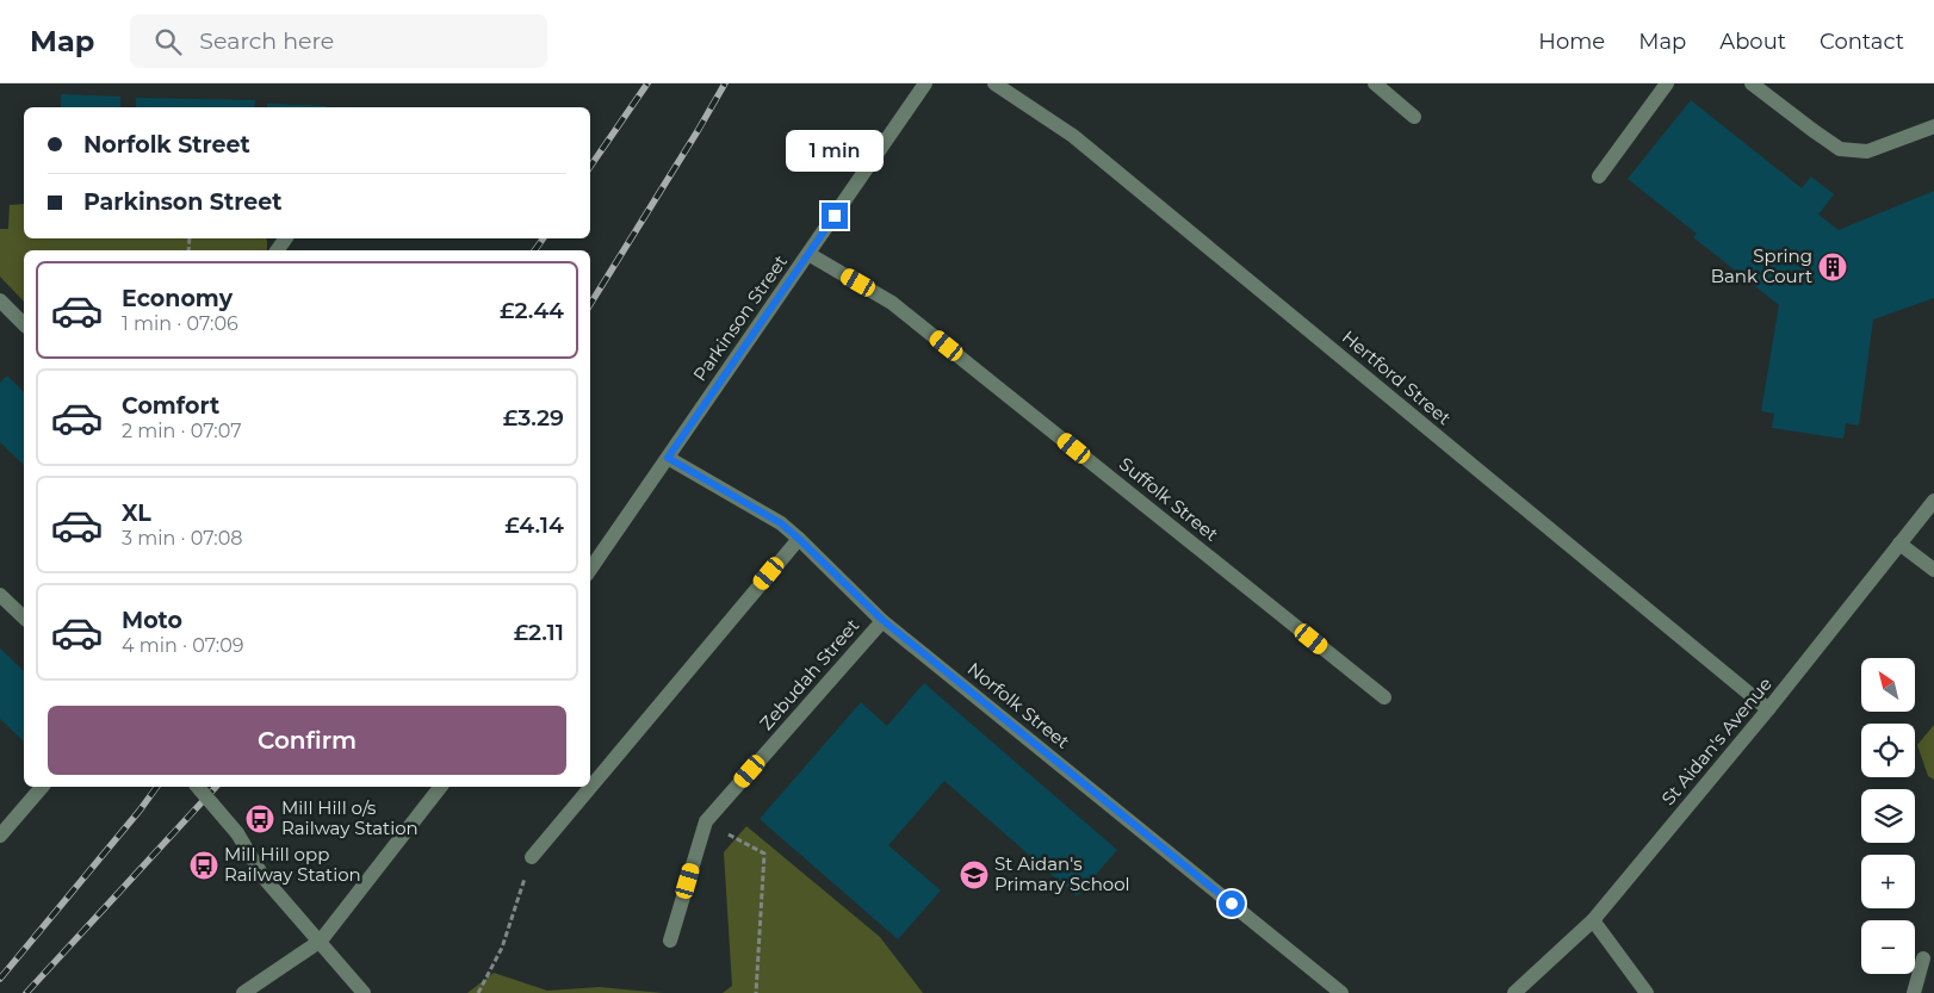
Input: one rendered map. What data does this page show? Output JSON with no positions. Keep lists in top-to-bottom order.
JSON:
{
  "streets": {
    "street": [
      "Parkinson Street",
      "Hertford Street",
      "Suffolk Street",
      "Zebudah Street",
      "Norfolk Street",
      "St Aidan's Avenue"
    ]
  },
  "crossings": [
    ["Parkinson Street", "Suffolk Street"],
    ["Parkinson Street", "Norfolk Street"],
    ["Hertford Street", "St Aidan's Avenue"],
    ["Zebudah Street", "Norfolk Street"]
  ],
  "places": {
    "building": ["Spring Bank Court"],
    "bus stop": ["Mill Hill o/s Railway Station", "Mill Hill opp Railway Station"],
    "school or university": ["St Aidan's Primary School"]
  },
  "north": "top left",
  "page": {
    "header": "Map",
    "search": "Search here",
    "nav": [
      "Home",
      "Map",
      "About",
      "Contact"
    ],
    "banner": ["Norfolk Street", "Parkinson Street"],
    "bubble": "1 min",
    "list": [
      {
        "name": "Economy",
        "note": "1 min · 07:06",
        "value": "£2.44"
      },
      {
        "name": "Comfort",
        "note": "2 min · 07:07",
        "value": "£3.29"
      },
      {
        "name": "XL",
        "note": "3 min · 07:08",
        "value": "£4.14"
      },
      {
        "name": "Moto",
        "note": "4 min · 07:09",
        "value": "£2.11"
      }
    ],
    "map_buttons": ["+", "−"],
    "buttons": "Confirm"
  }
}
